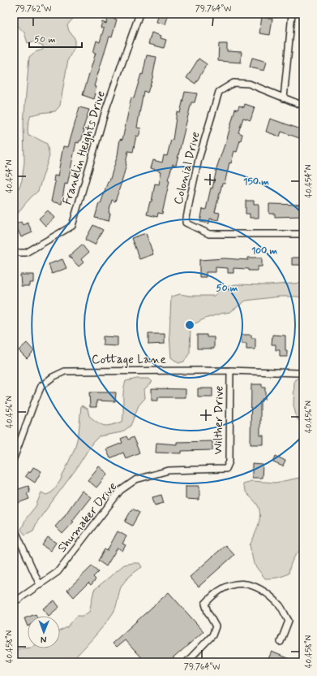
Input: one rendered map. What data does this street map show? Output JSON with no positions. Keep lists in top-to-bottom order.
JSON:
{
  "streets": {
    "street": [
      "Franklin Heights Drive",
      "Colonial Drive",
      "Cottage Lane",
      "Wilther Drive",
      "Shumaker Drive"
    ]
  },
  "crossings": [
    ["Cottage Lane", "Wilther Drive"],
    ["Wilther Drive", "Shumaker Drive"]
  ],
  "scale_bar": "50 m",
  "north": "bottom",
  "coordinates": [
    "79.762°W",
    "79.764°W",
    "40.454°N",
    "40.456°N",
    "40.458°N"
  ],
  "rings": ["150 m", "100 m", "50 m"]
}
